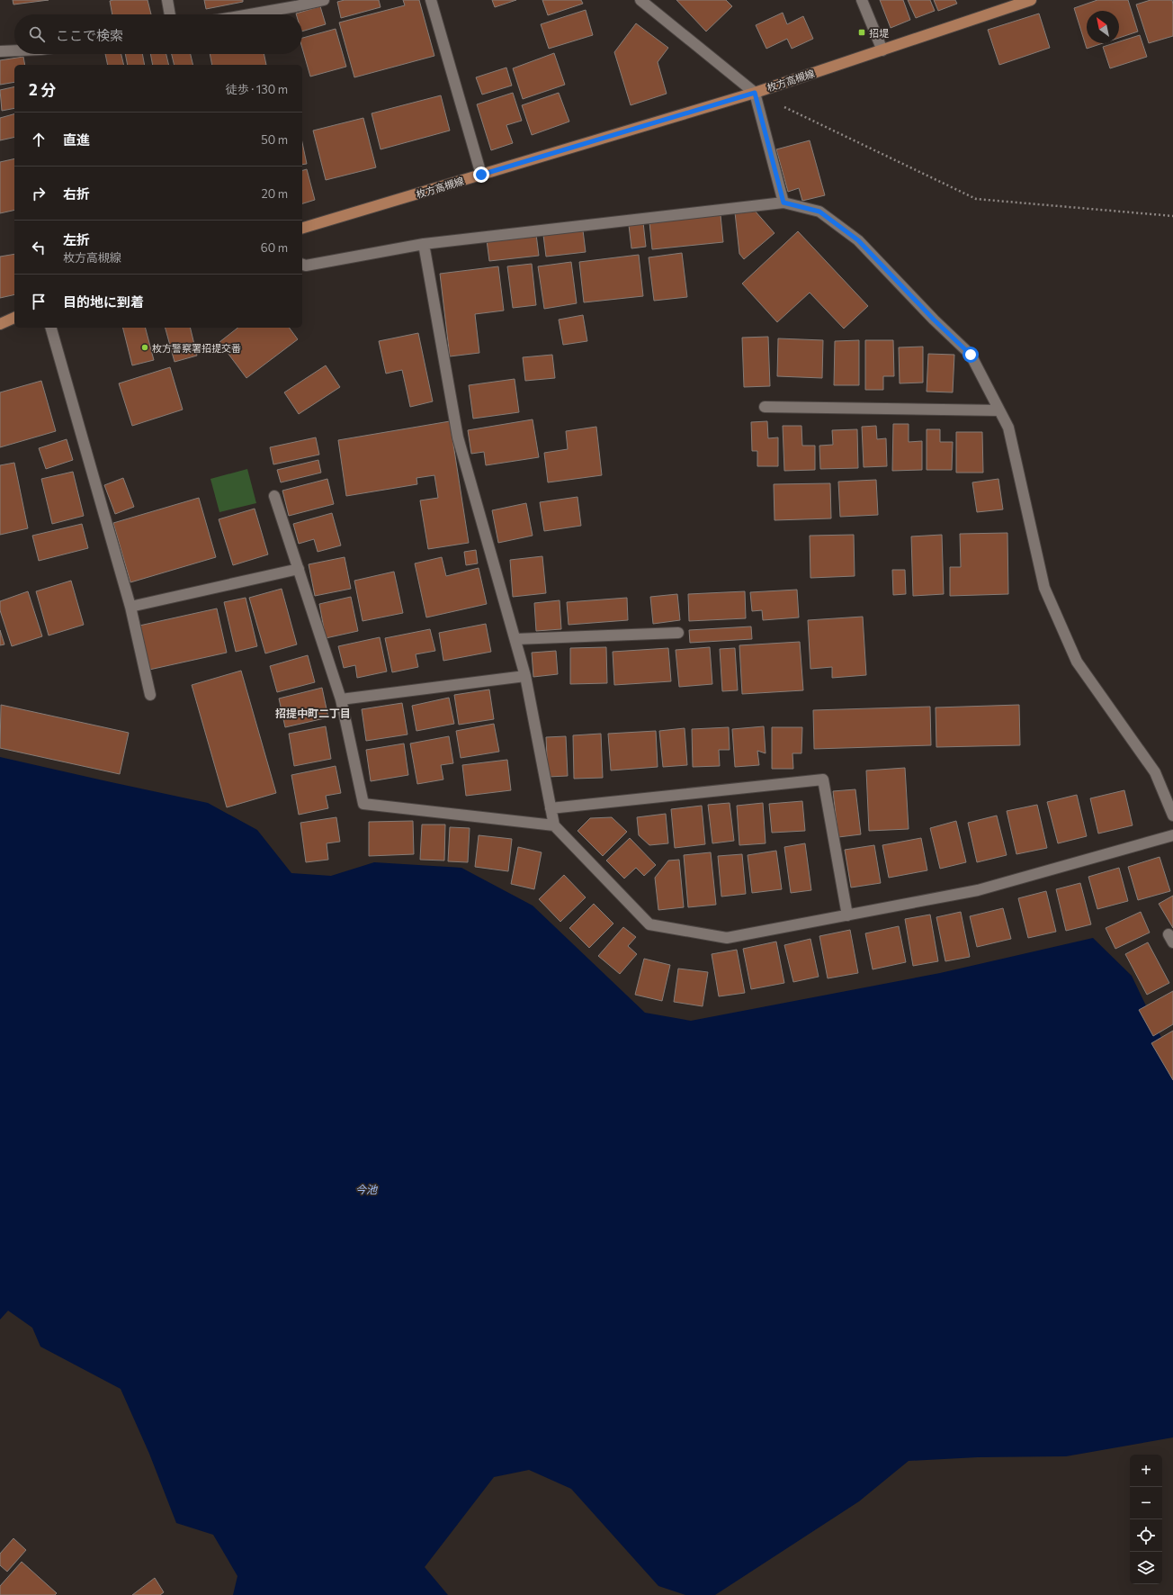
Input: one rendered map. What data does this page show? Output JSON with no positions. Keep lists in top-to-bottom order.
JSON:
{
  "streets": {
    "main road": ["枚方高槻線"]
  },
  "districts": ["招提中町二丁目"],
  "water": ["今池"],
  "places": {
    "transit": ["招堤"],
    "other": ["枚方警察署招提交番"]
  },
  "north": "top left",
  "page": {
    "search": "ここで検索",
    "heading": ["2 分", "徒歩 · 130 m"],
    "list": [
      ["直進", "50 m"],
      ["右折", "20 m"],
      ["左折", "枚方高槻線", "60 m"],
      "目的地に到着"
    ],
    "map_buttons": ["+", "−"]
  }
}
